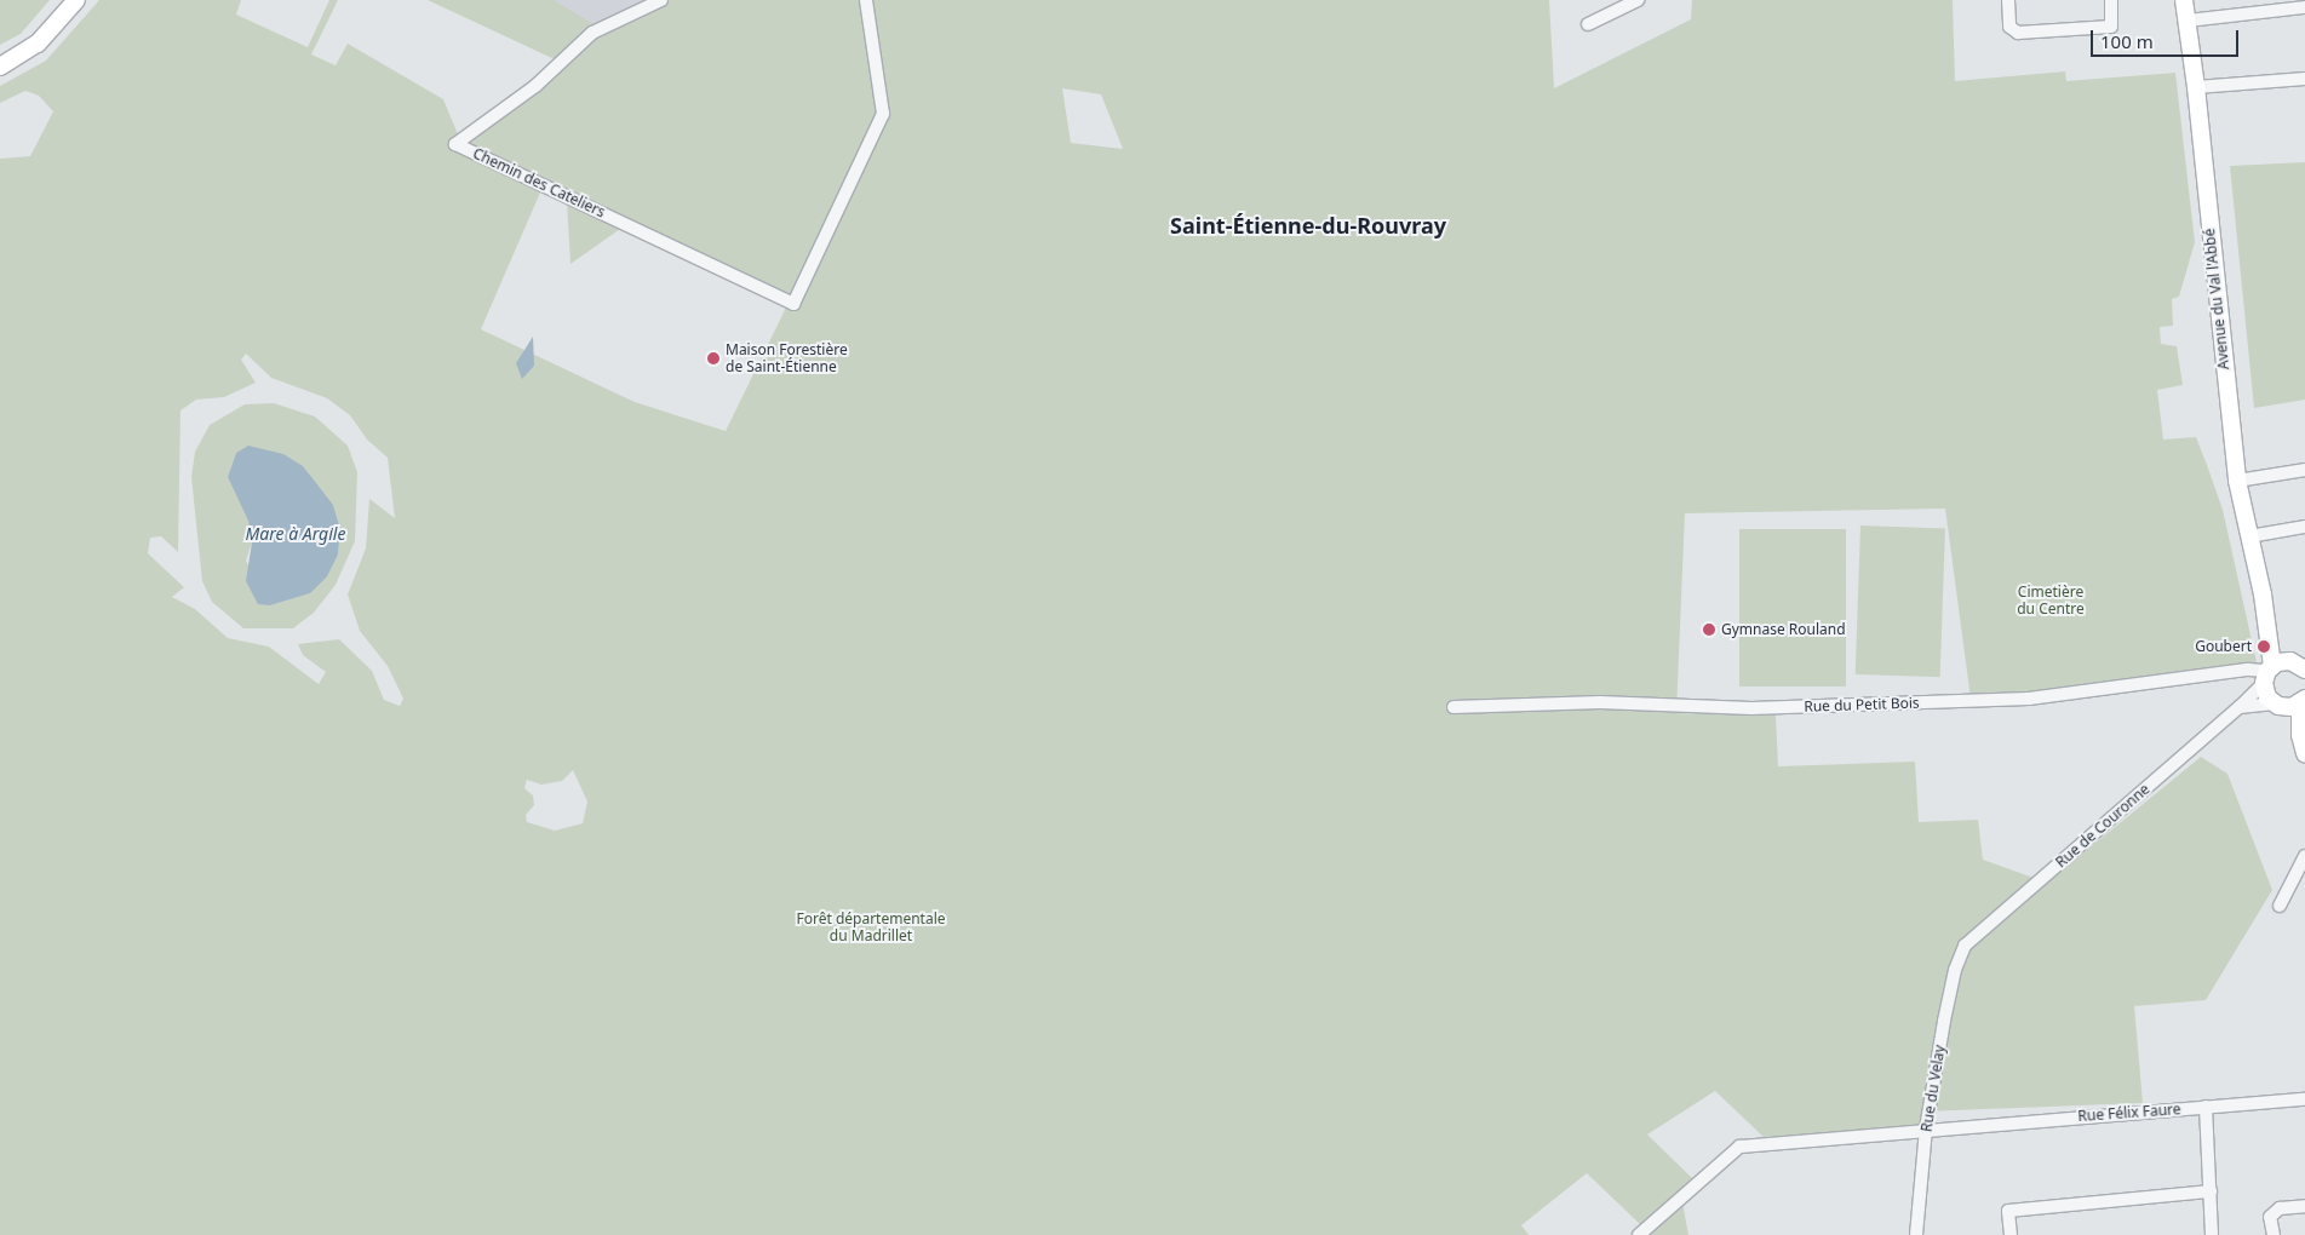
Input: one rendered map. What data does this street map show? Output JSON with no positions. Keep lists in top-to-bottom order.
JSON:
{
  "streets": {
    "main road": ["Avenue du Val l'Abbé"],
    "street": [
      "Chemin des Cateliers",
      "Rue du Petit Bois",
      "Rue de Couronne",
      "Rue du Velay",
      "Rue Félix Faure"
    ]
  },
  "crossings": [
    ["Avenue du Val l'Abbé", "Rue du Petit Bois"],
    ["Avenue du Val l'Abbé", "Rue de Couronne"],
    ["Rue du Petit Bois", "Rue de Couronne"],
    ["Rue de Couronne", "Rue du Velay"],
    ["Rue du Velay", "Rue Félix Faure"]
  ],
  "districts": ["Saint-Étienne-du-Rouvray"],
  "water": ["Mare à Argile"],
  "parks": ["Cimetière du Centre", "Forêt départementale du Madrillet"],
  "places": ["Maison Forestière de Saint-Étienne", "Gymnase Rouland", "Goubert"],
  "scale_bar": "100 m"
}
